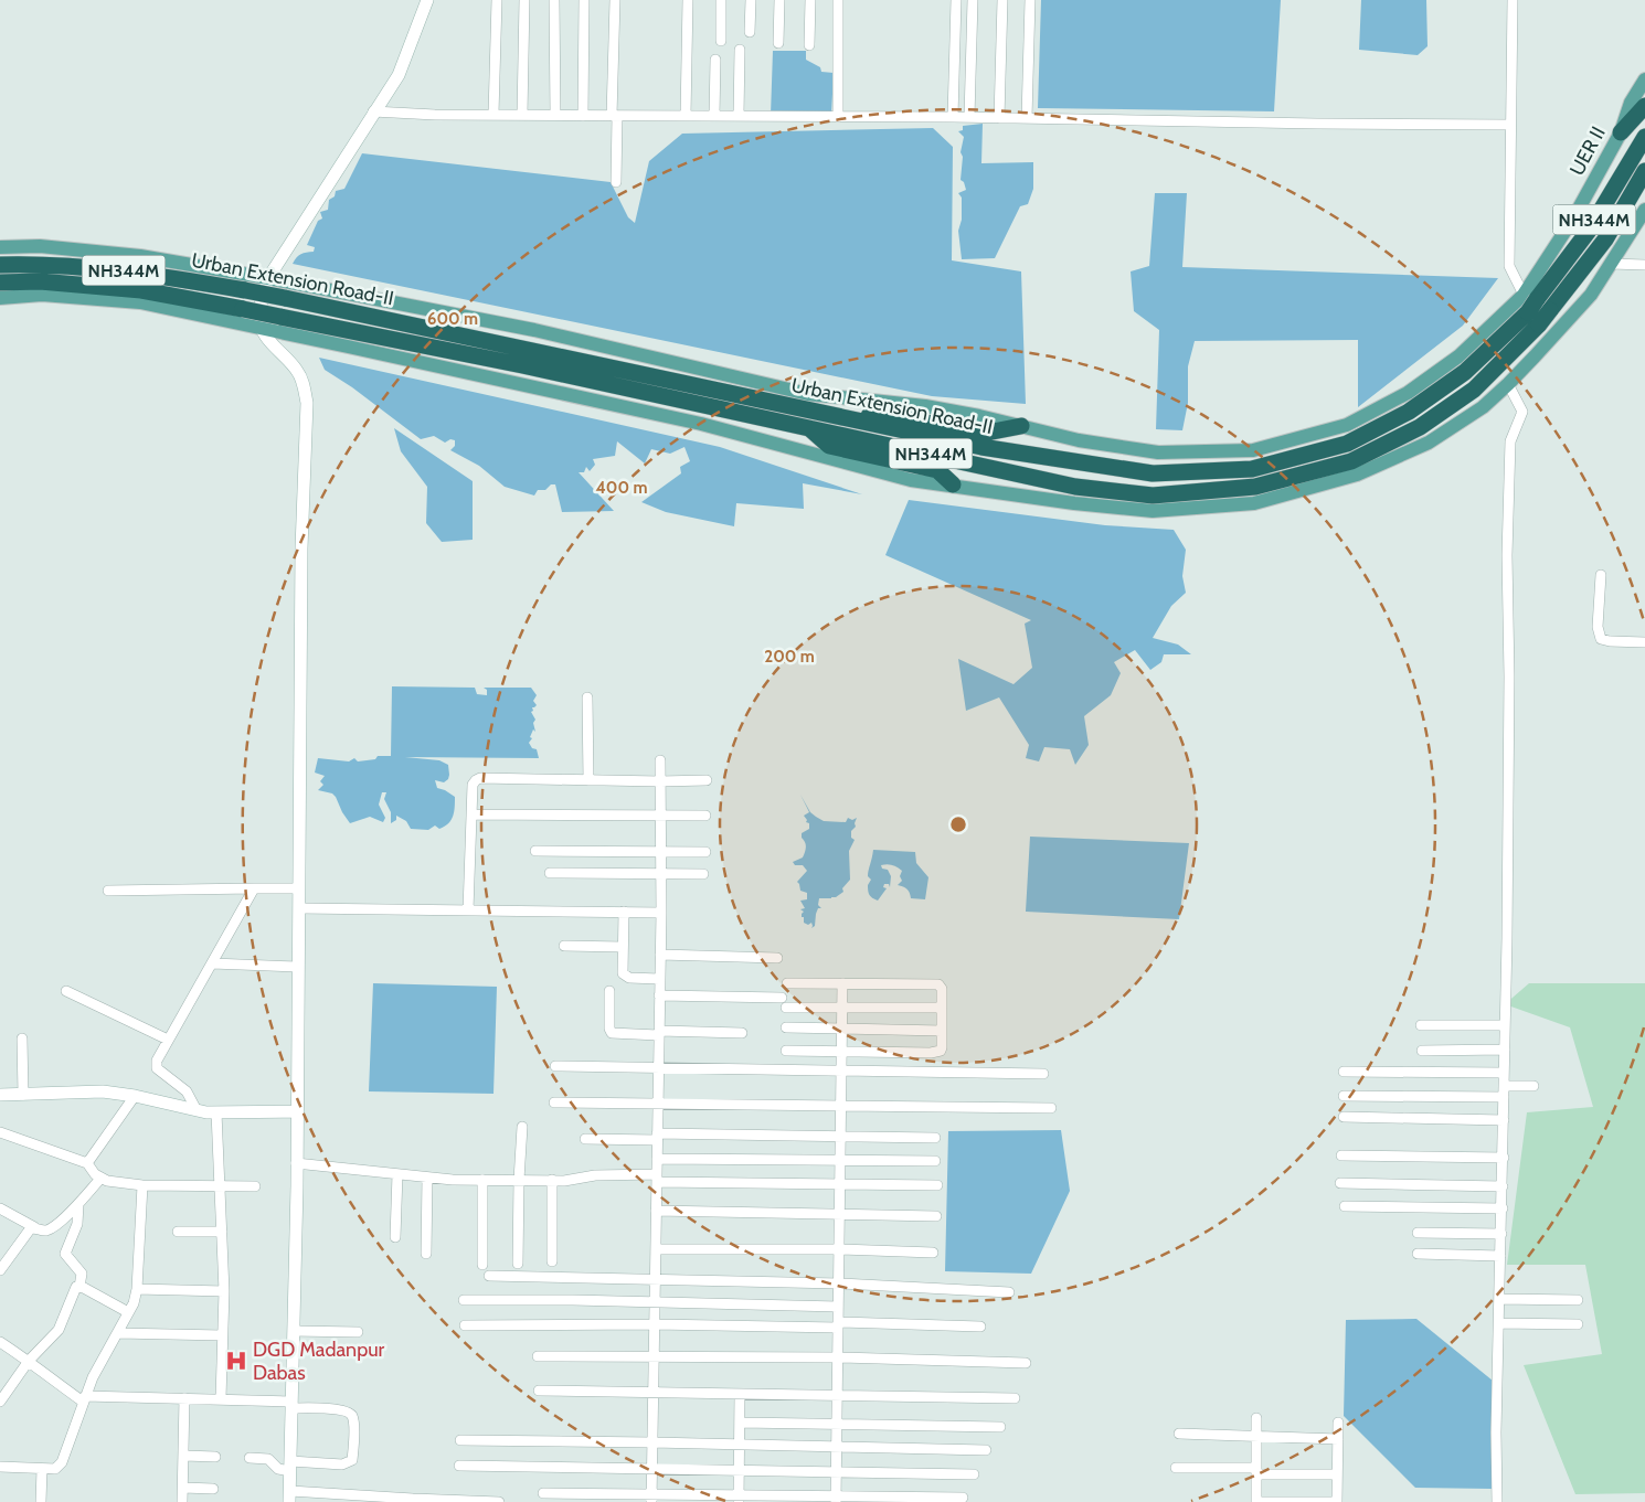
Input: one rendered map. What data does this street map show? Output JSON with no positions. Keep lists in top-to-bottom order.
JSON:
{
  "streets": {
    "highway": ["NH344M", "Urban Extension Road-II"],
    "main road": ["UER II"]
  },
  "crossings": [
    ["UER II", "Urban Extension Road-II"]
  ],
  "places": {
    "hospital": ["DGD Madanpur Dabas"]
  },
  "rings": ["600 m", "400 m", "200 m"]
}
